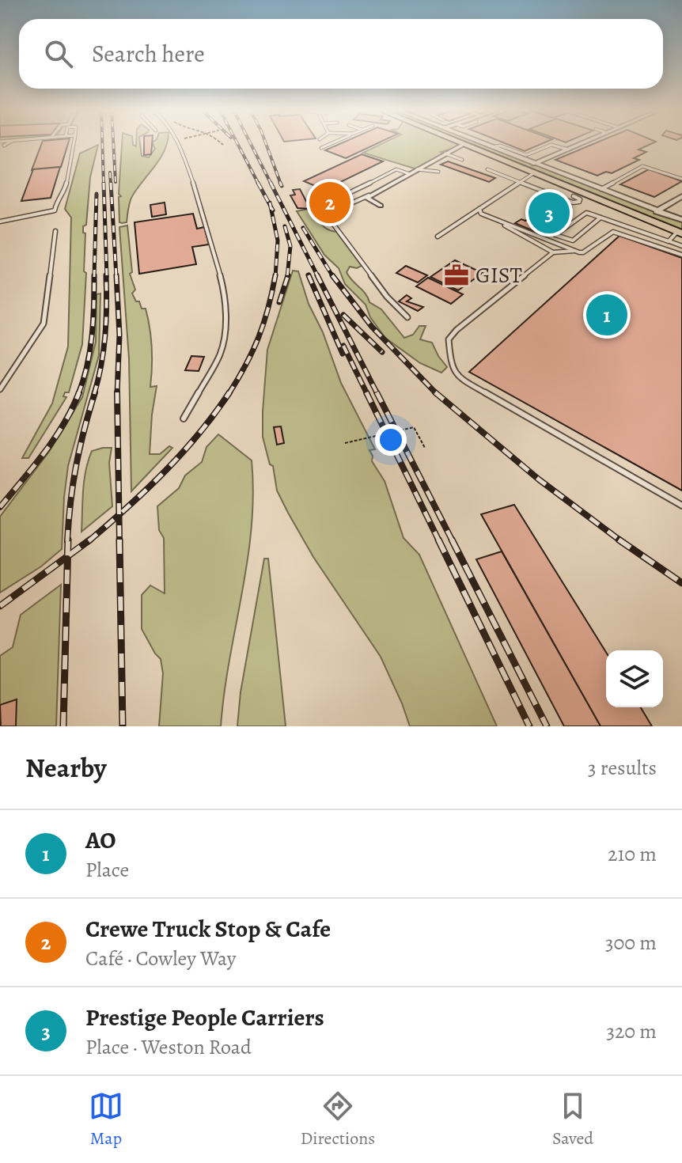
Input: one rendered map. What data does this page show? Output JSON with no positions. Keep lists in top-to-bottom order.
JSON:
{
  "places": {
    "office": ["GIST"]
  },
  "page": {
    "search": "Search here",
    "pins": ["2", "3", "1"],
    "heading": ["Nearby", "3 results"],
    "list": [
      {
        "mark": "1",
        "name": "AO",
        "note": "Place",
        "value": "210 m"
      },
      {
        "mark": "2",
        "name": "Crewe Truck Stop & Cafe",
        "note": "Café · Cowley Way",
        "value": "300 m"
      },
      {
        "mark": "3",
        "name": "Prestige People Carriers",
        "note": "Place · Weston Road",
        "value": "320 m"
      }
    ],
    "nav": ["Map", "Directions", "Saved"]
  }
}
